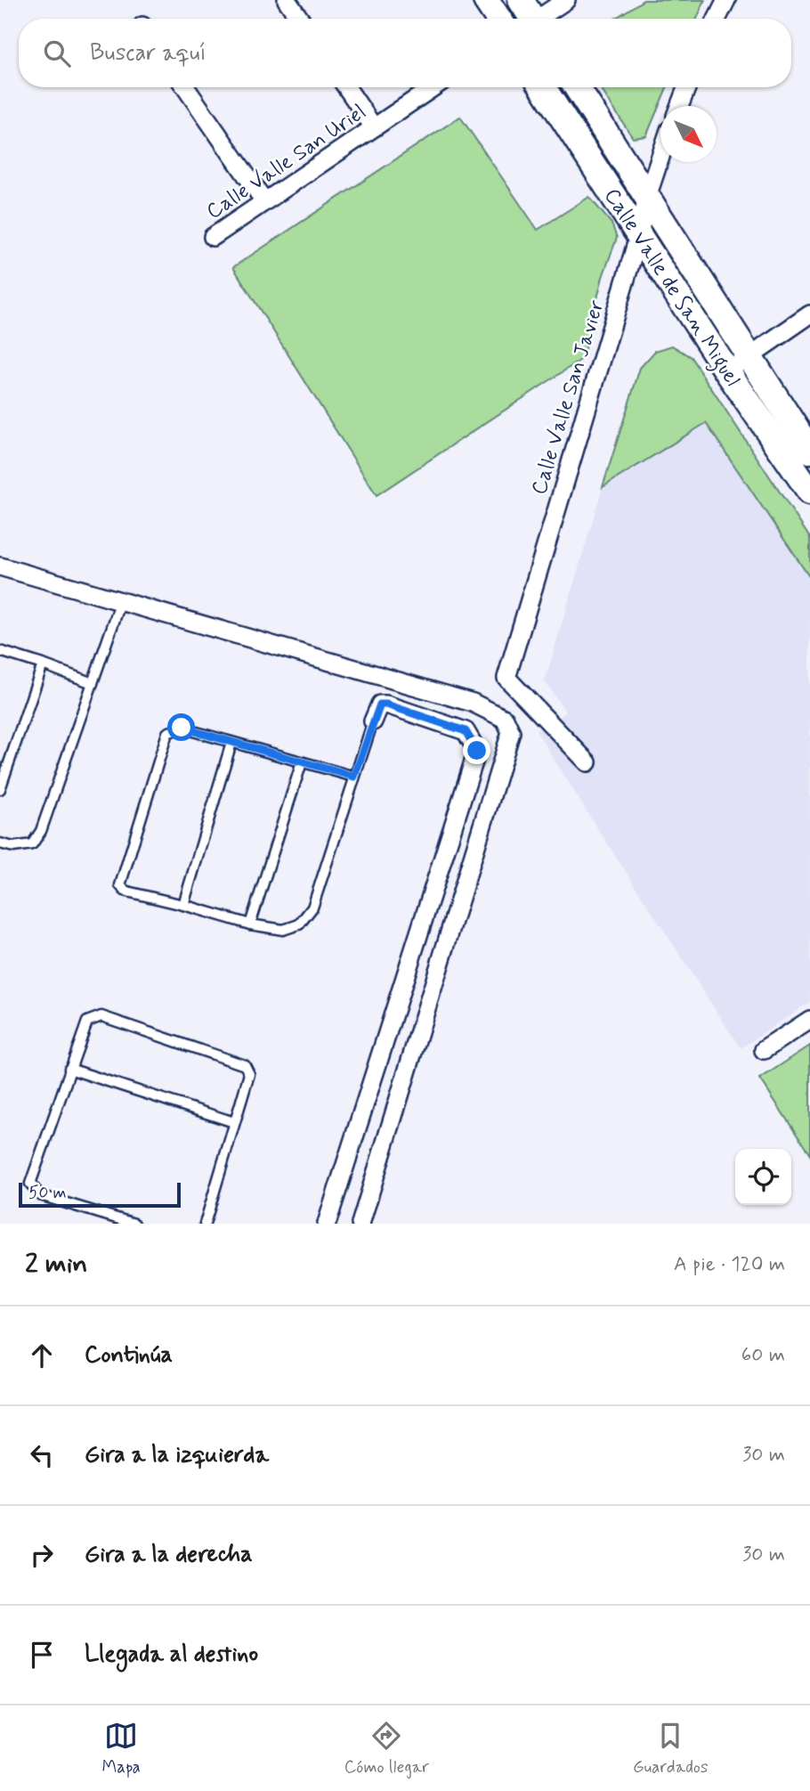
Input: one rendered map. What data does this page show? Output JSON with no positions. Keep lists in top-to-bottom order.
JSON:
{
  "streets": {
    "street": ["Calle Valle San Uriel", "Calle Valle de San Miguel", "Calle Valle San Javier"]
  },
  "crossings": [
    ["Calle Valle de San Miguel", "Calle Valle San Javier"]
  ],
  "scale_bar": "50 m",
  "north": "bottom right",
  "page": {
    "search": "Buscar aquí",
    "scale": "50 m",
    "heading": ["2 min", "A pie · 120 m"],
    "list": [
      ["Continúa", "60 m"],
      ["Gira a la izquierda", "30 m"],
      ["Gira a la derecha", "30 m"],
      "Llegada al destino"
    ],
    "nav": ["Mapa", "Cómo llegar", "Guardados"]
  }
}
